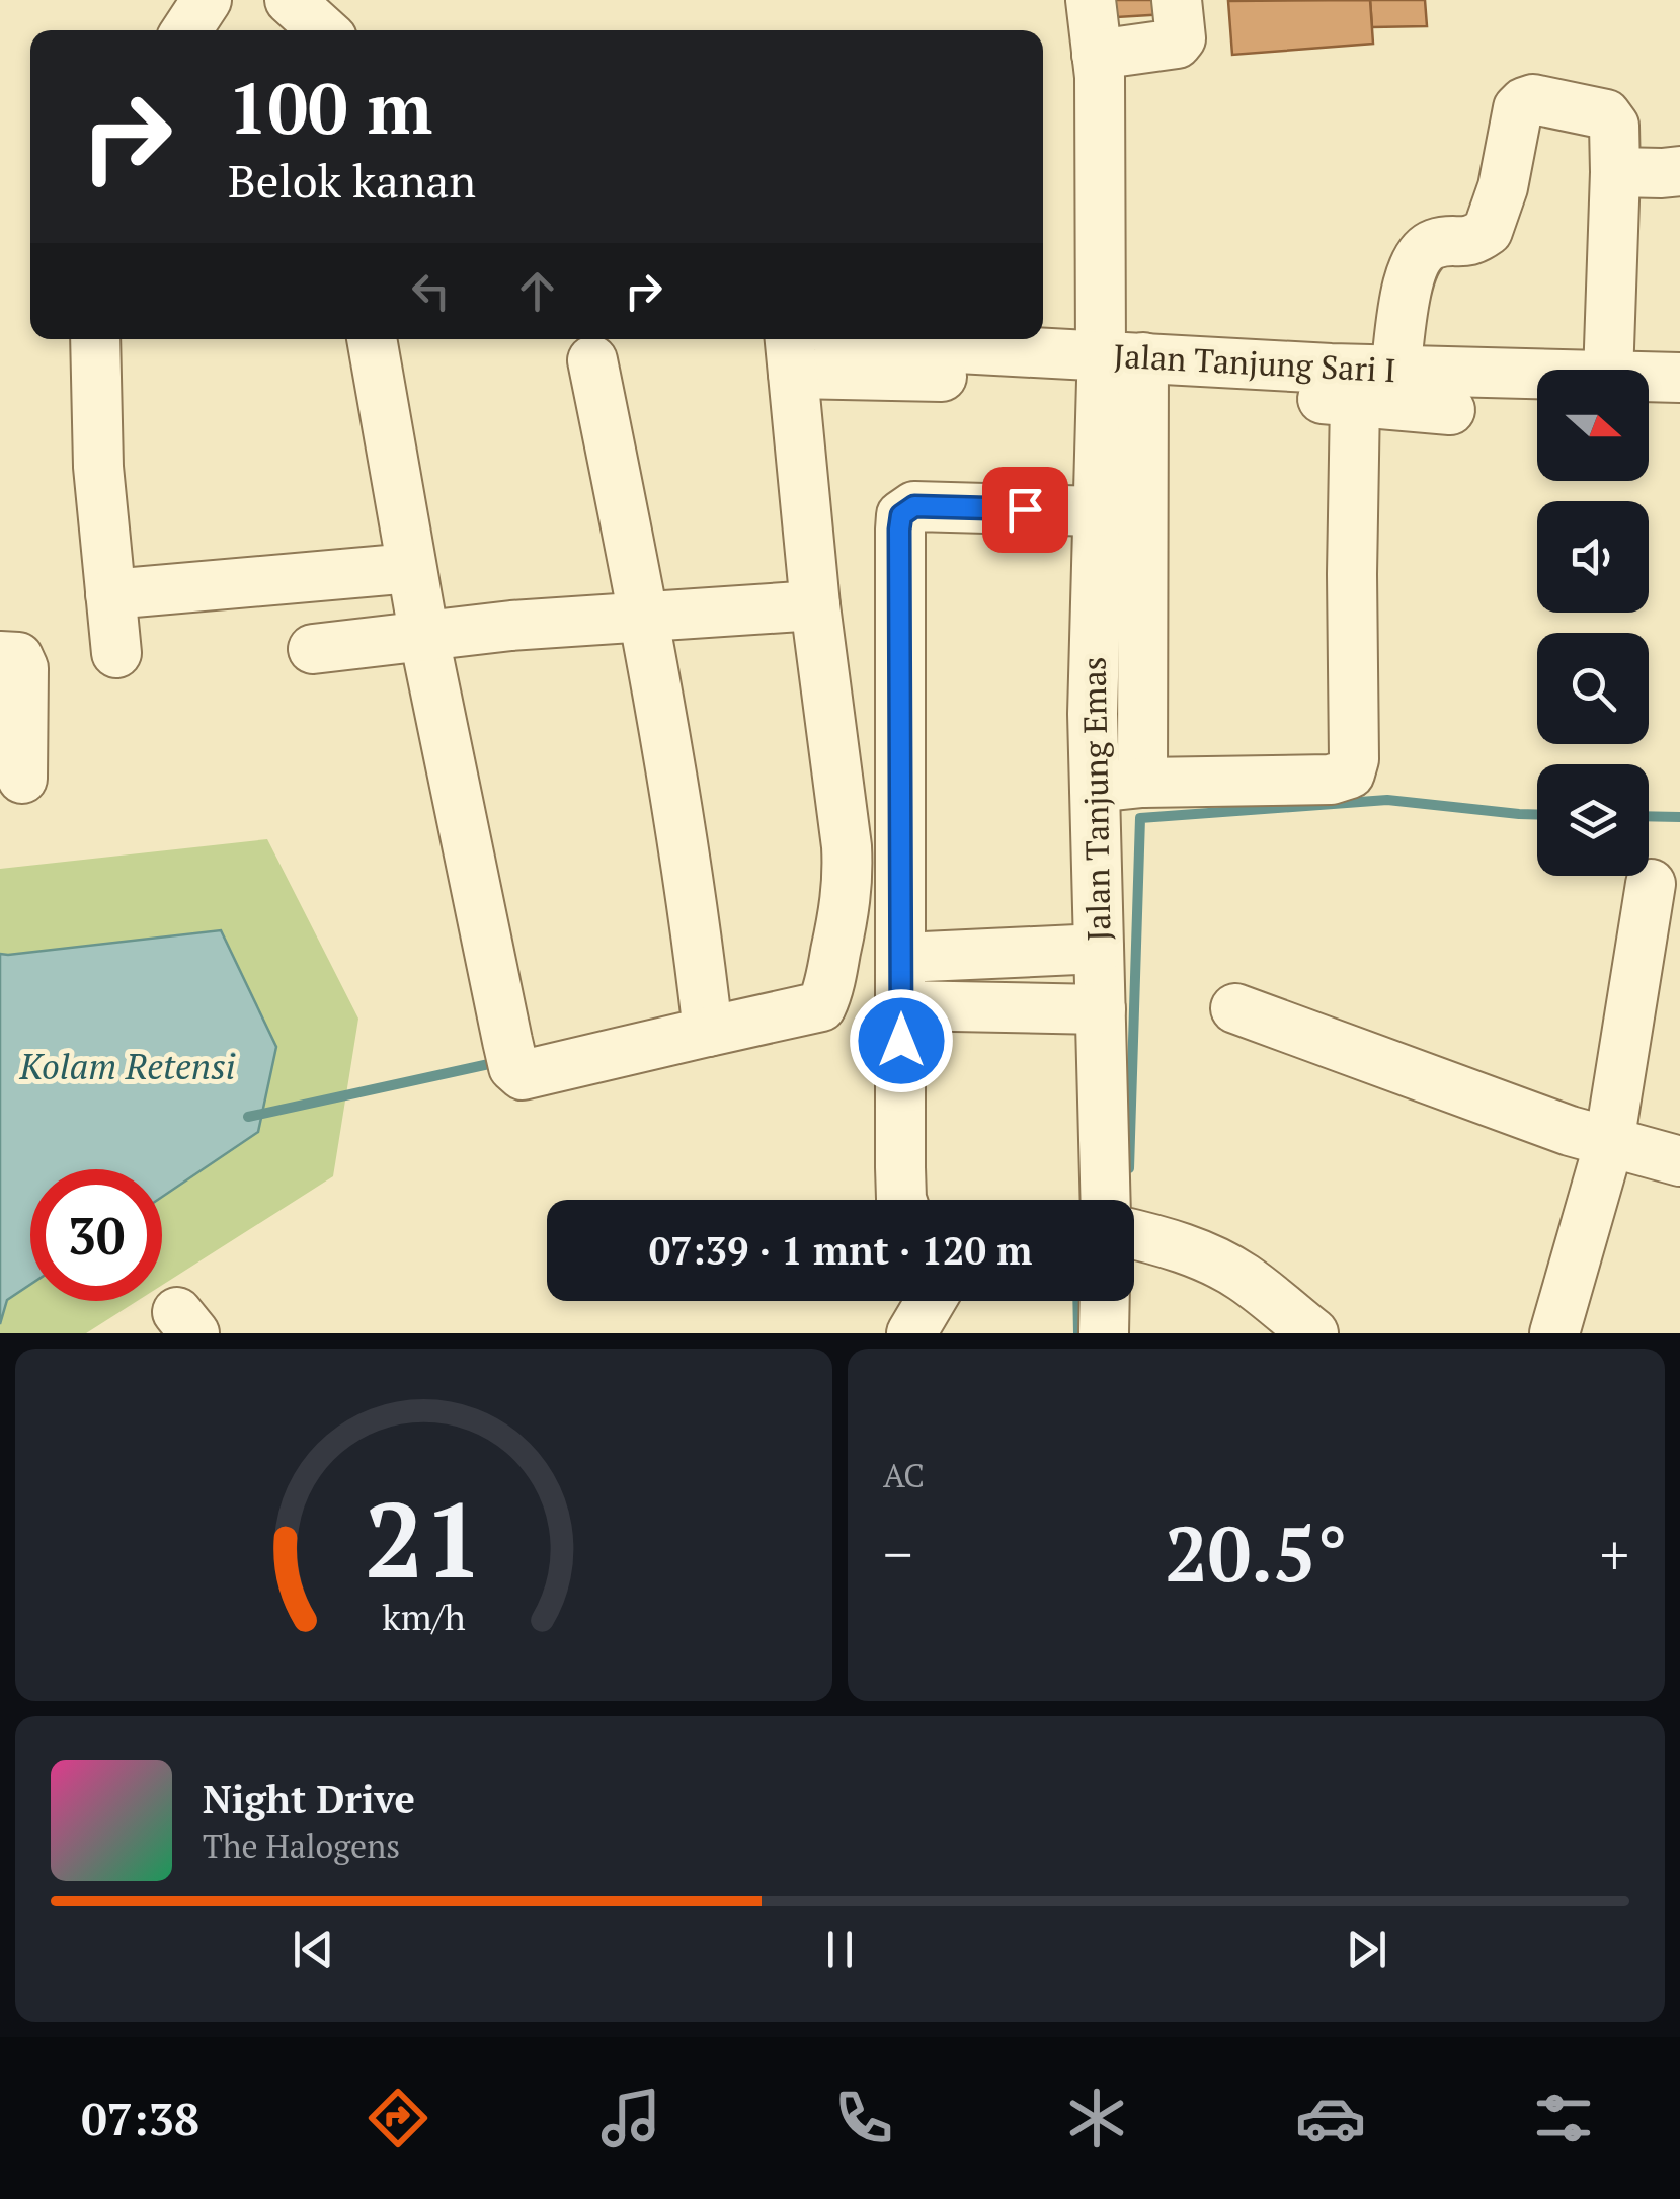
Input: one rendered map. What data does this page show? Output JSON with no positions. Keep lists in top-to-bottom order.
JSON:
{
  "streets": {
    "street": ["Jalan Tanjung Sari I", "Jalan Tanjung Emas"]
  },
  "crossings": [
    ["Jalan Tanjung Sari I", "Jalan Tanjung Emas"]
  ],
  "water": ["Kolam Retensi"],
  "north": "right",
  "page": {
    "turn": ["100 m", "Belok kanan"],
    "limit": "30",
    "trip": "07:39 · 1 mnt · 120 m",
    "tile": "AC",
    "heat": ["−", "20.5°", "+"],
    "song": ["Night Drive", "The Halogens"],
    "tabs": "07:38",
    "gauge": ["21", "km/h"]
  }
}
